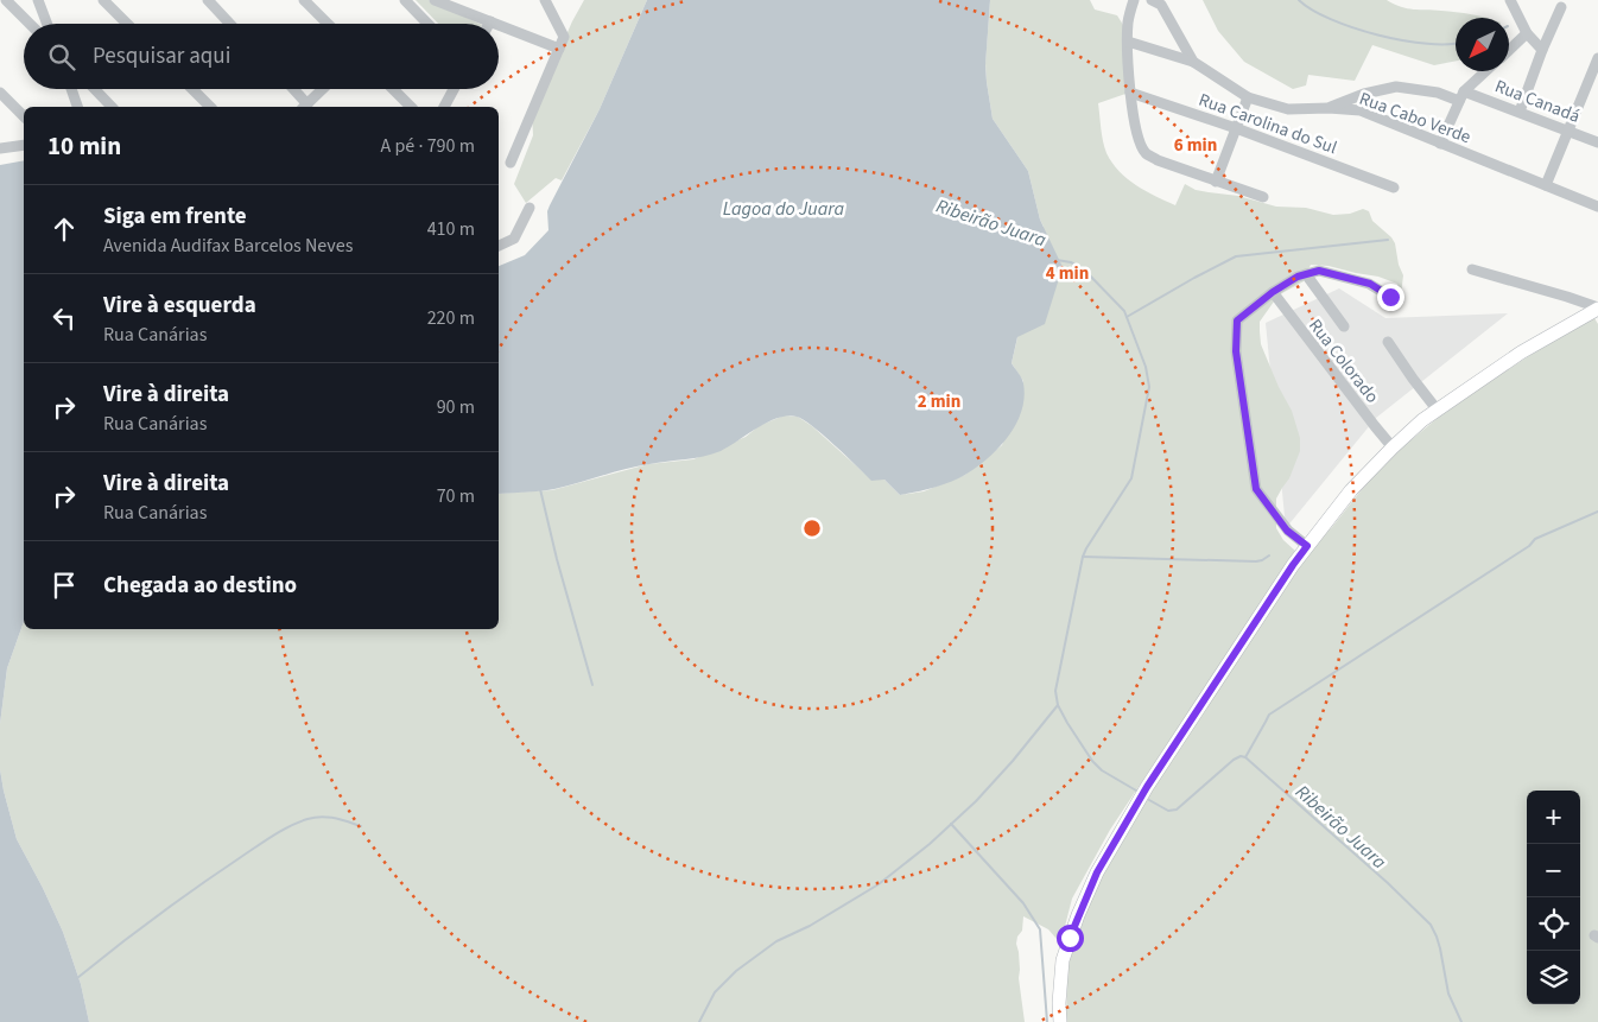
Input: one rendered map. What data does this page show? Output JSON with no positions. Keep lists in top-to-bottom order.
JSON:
{
  "streets": {
    "street": [
      "Rua Canadá",
      "Rua Cabo Verde",
      "Rua Carolina do Sul",
      "Rua Colorado"
    ]
  },
  "crossings": [
    ["Rua Canadá", "Rua Cabo Verde"]
  ],
  "water": ["Lagoa do Juara", "Ribeirão Juara"],
  "north": "bottom left",
  "page": {
    "search": "Pesquisar aqui",
    "heading": ["10 min", "A pé · 790 m"],
    "list": [
      ["Siga em frente", "Avenida Audifax Barcelos Neves", "410 m"],
      ["Vire à esquerda", "Rua Canárias", "220 m"],
      ["Vire à direita", "Rua Canárias", "90 m"],
      ["Vire à direita", "Rua Canárias", "70 m"],
      "Chegada ao destino"
    ],
    "map_buttons": ["+", "−"]
  },
  "rings": ["6 min", "4 min", "2 min"]
}
